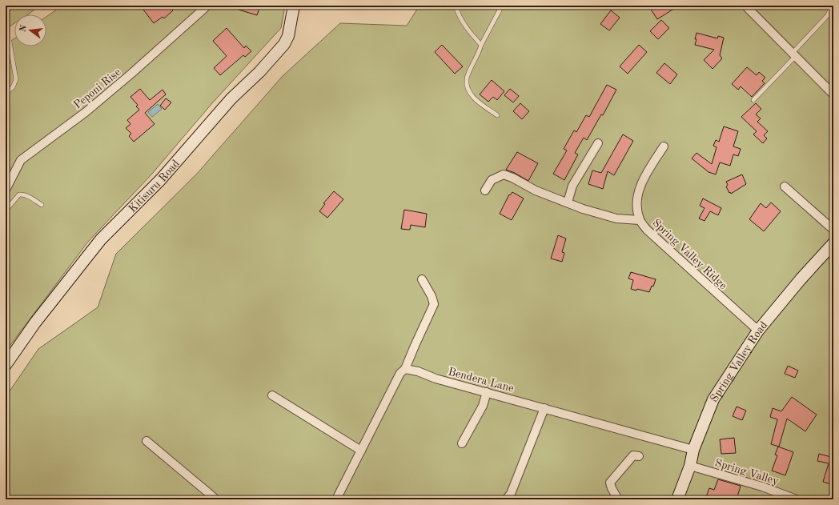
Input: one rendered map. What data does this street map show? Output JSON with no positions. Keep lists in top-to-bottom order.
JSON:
{
  "streets": {
    "street": [
      "Peponi Rise",
      "Kitisuru Road",
      "Spring Valley Ridge",
      "Spring Valley Road",
      "Bendera Lane",
      "Spring Valley"
    ]
  },
  "crossings": [
    ["Spring Valley Ridge", "Spring Valley Road"],
    ["Spring Valley Road", "Bendera Lane"],
    ["Spring Valley Road", "Spring Valley"]
  ],
  "north": "left"
}
